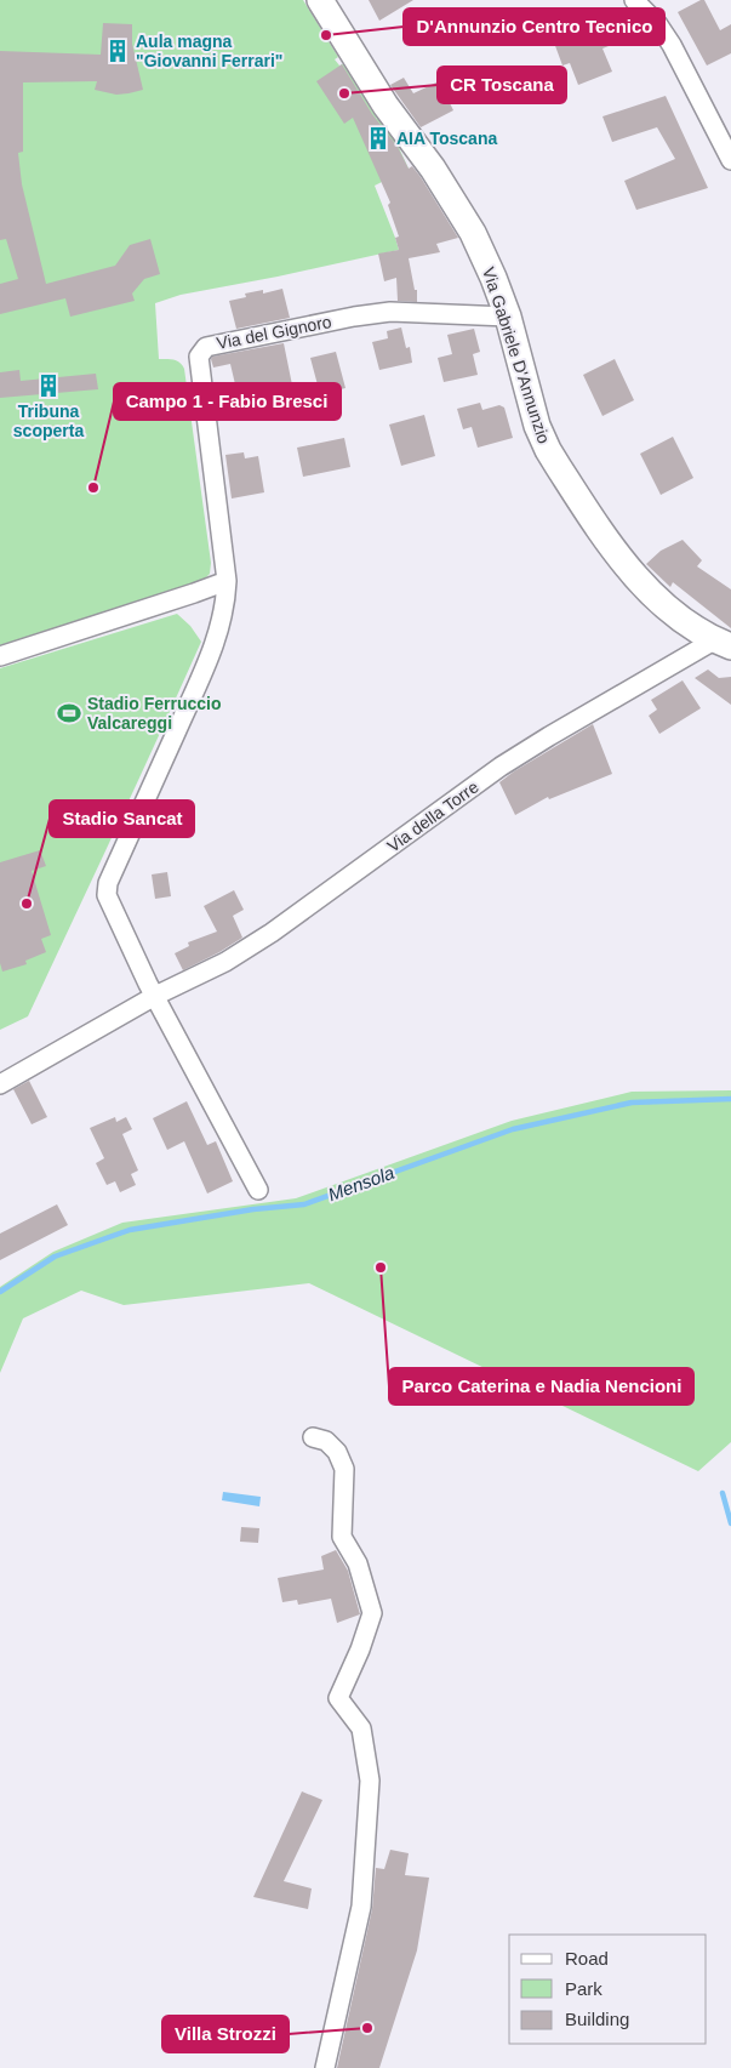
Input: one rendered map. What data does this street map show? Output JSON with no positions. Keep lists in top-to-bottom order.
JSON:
{
  "streets": {
    "street": ["Via del Gignoro", "Via Gabriele D'Annunzio", "Via della Torre"]
  },
  "crossings": [
    ["Via del Gignoro", "Via Gabriele D'Annunzio"],
    ["Via del Gignoro", "Via della Torre"],
    ["Via Gabriele D'Annunzio", "Via della Torre"]
  ],
  "water": ["Mensola"],
  "places": {
    "other": [
      "D'Annunzio Centro Tecnico",
      "CR Toscana",
      "Campo 1 - Fabio Bresci",
      "Stadio Sancat",
      "Parco Caterina e Nadia Nencioni",
      "Villa Strozzi"
    ],
    "building": ["Aula magna \"Giovanni Ferrari\"", "AIA Toscana", "Tribuna scoperta"],
    "sports": ["Stadio Ferruccio Valcareggi"]
  },
  "legend": ["Road", "Park", "Building"]
}
